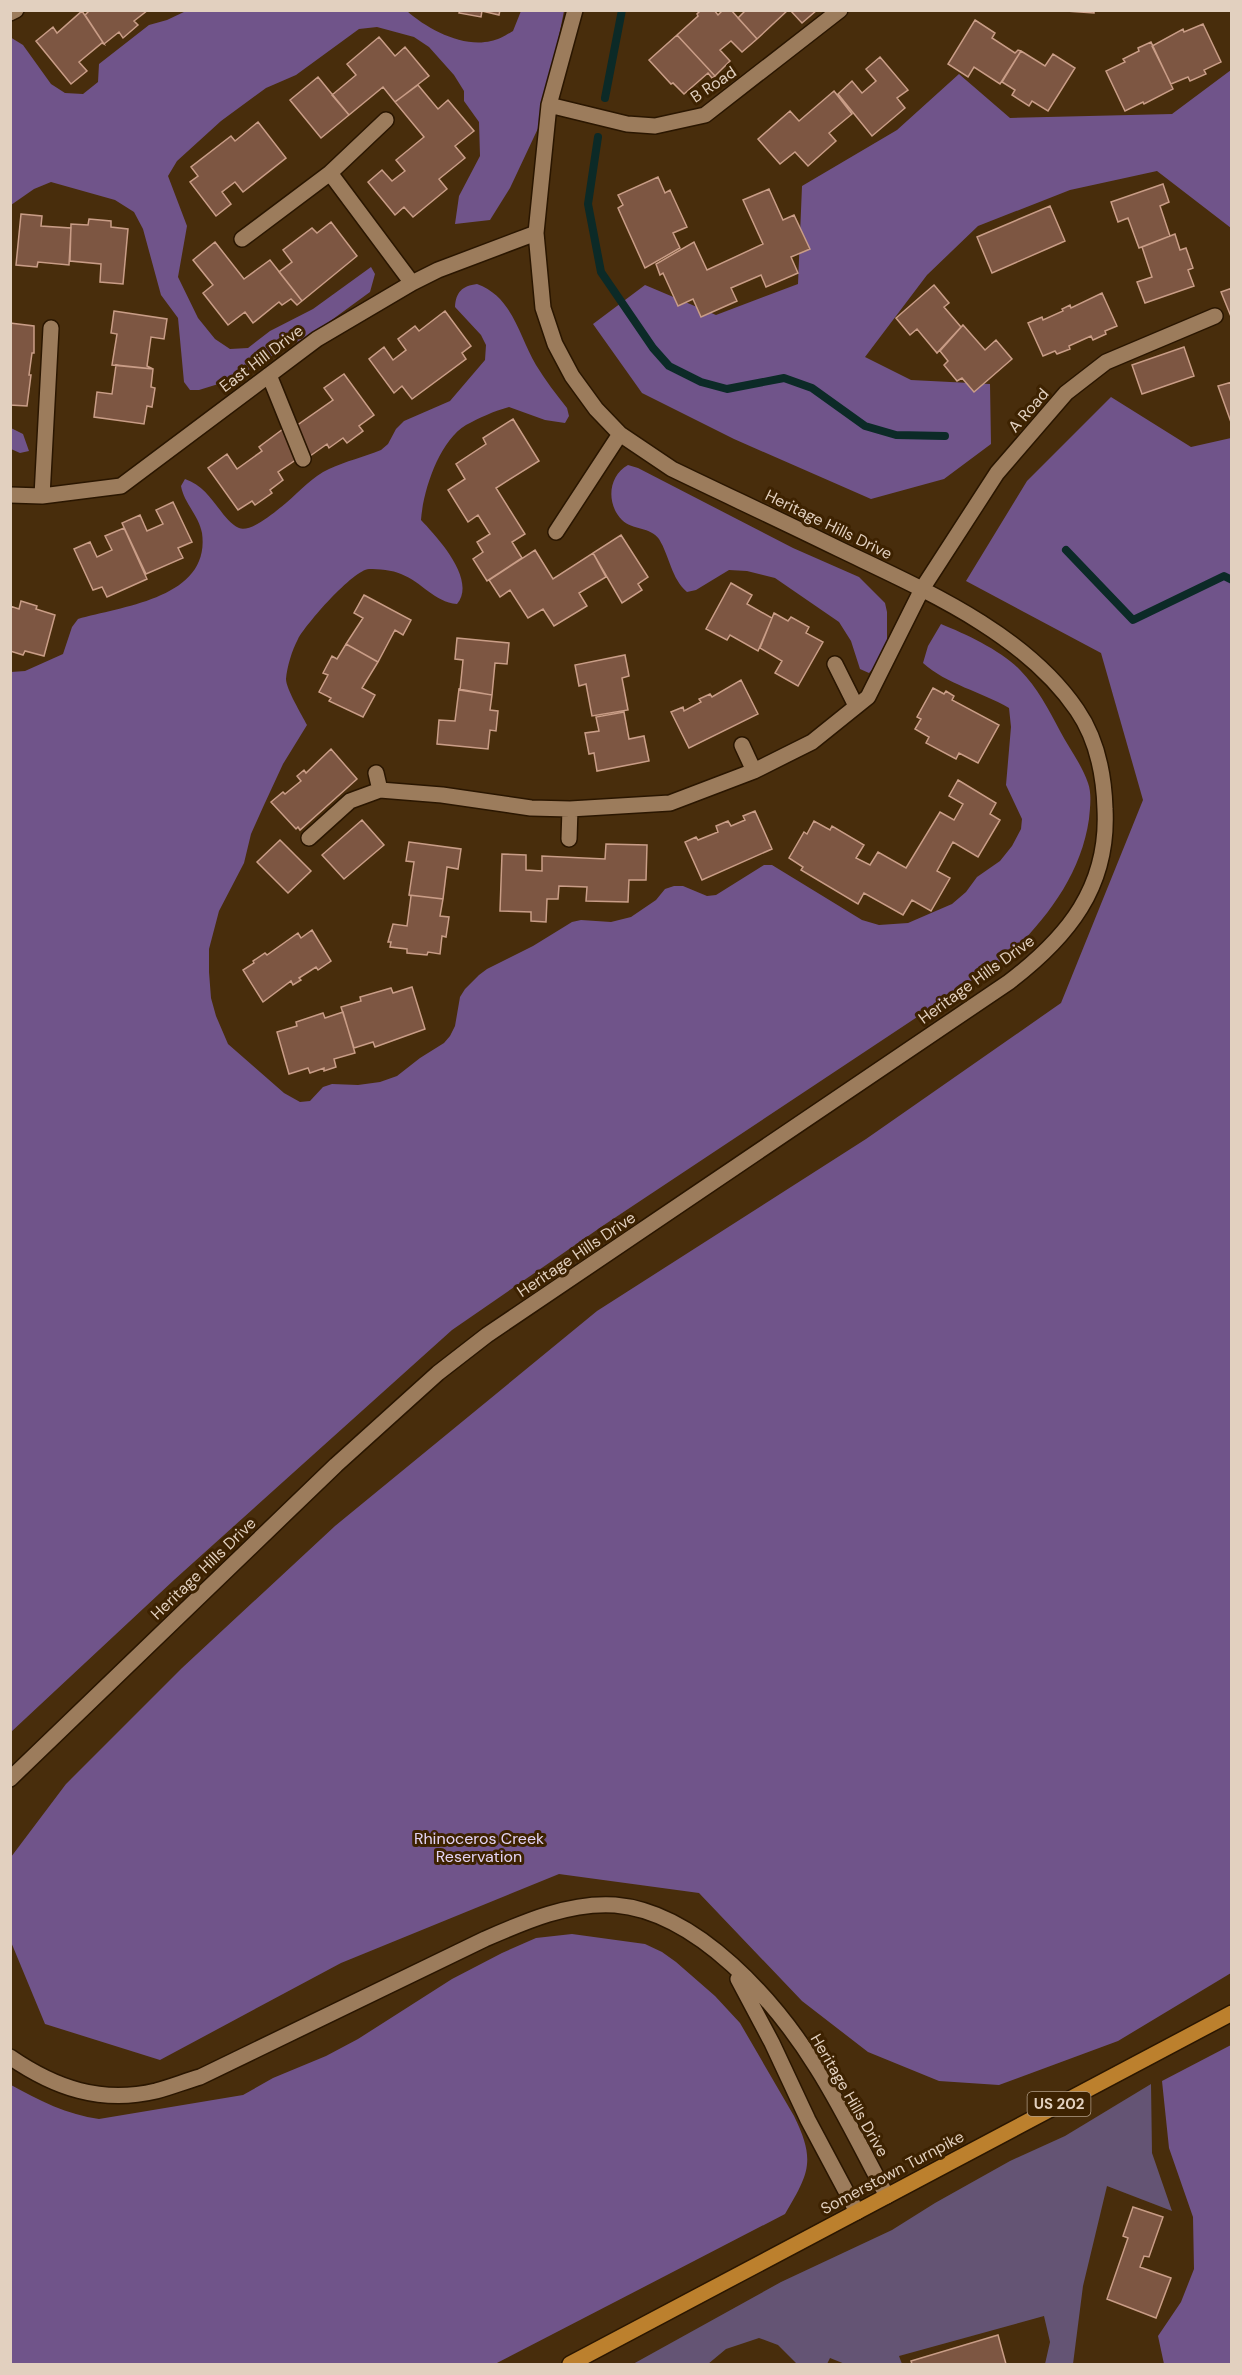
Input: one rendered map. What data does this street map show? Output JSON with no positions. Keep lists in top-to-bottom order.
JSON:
{
  "streets": {
    "main road": ["US 202", "Somerstown Turnpike"],
    "street": [
      "B Road",
      "East Hill Drive",
      "A Road",
      "Heritage Hills Drive"
    ]
  },
  "crossings": [
    ["B Road", "Heritage Hills Drive"],
    ["East Hill Drive", "Heritage Hills Drive"],
    ["A Road", "Heritage Hills Drive"],
    ["Heritage Hills Drive", "Somerstown Turnpike"]
  ],
  "parks": ["Rhinoceros Creek Reservation"]
}
